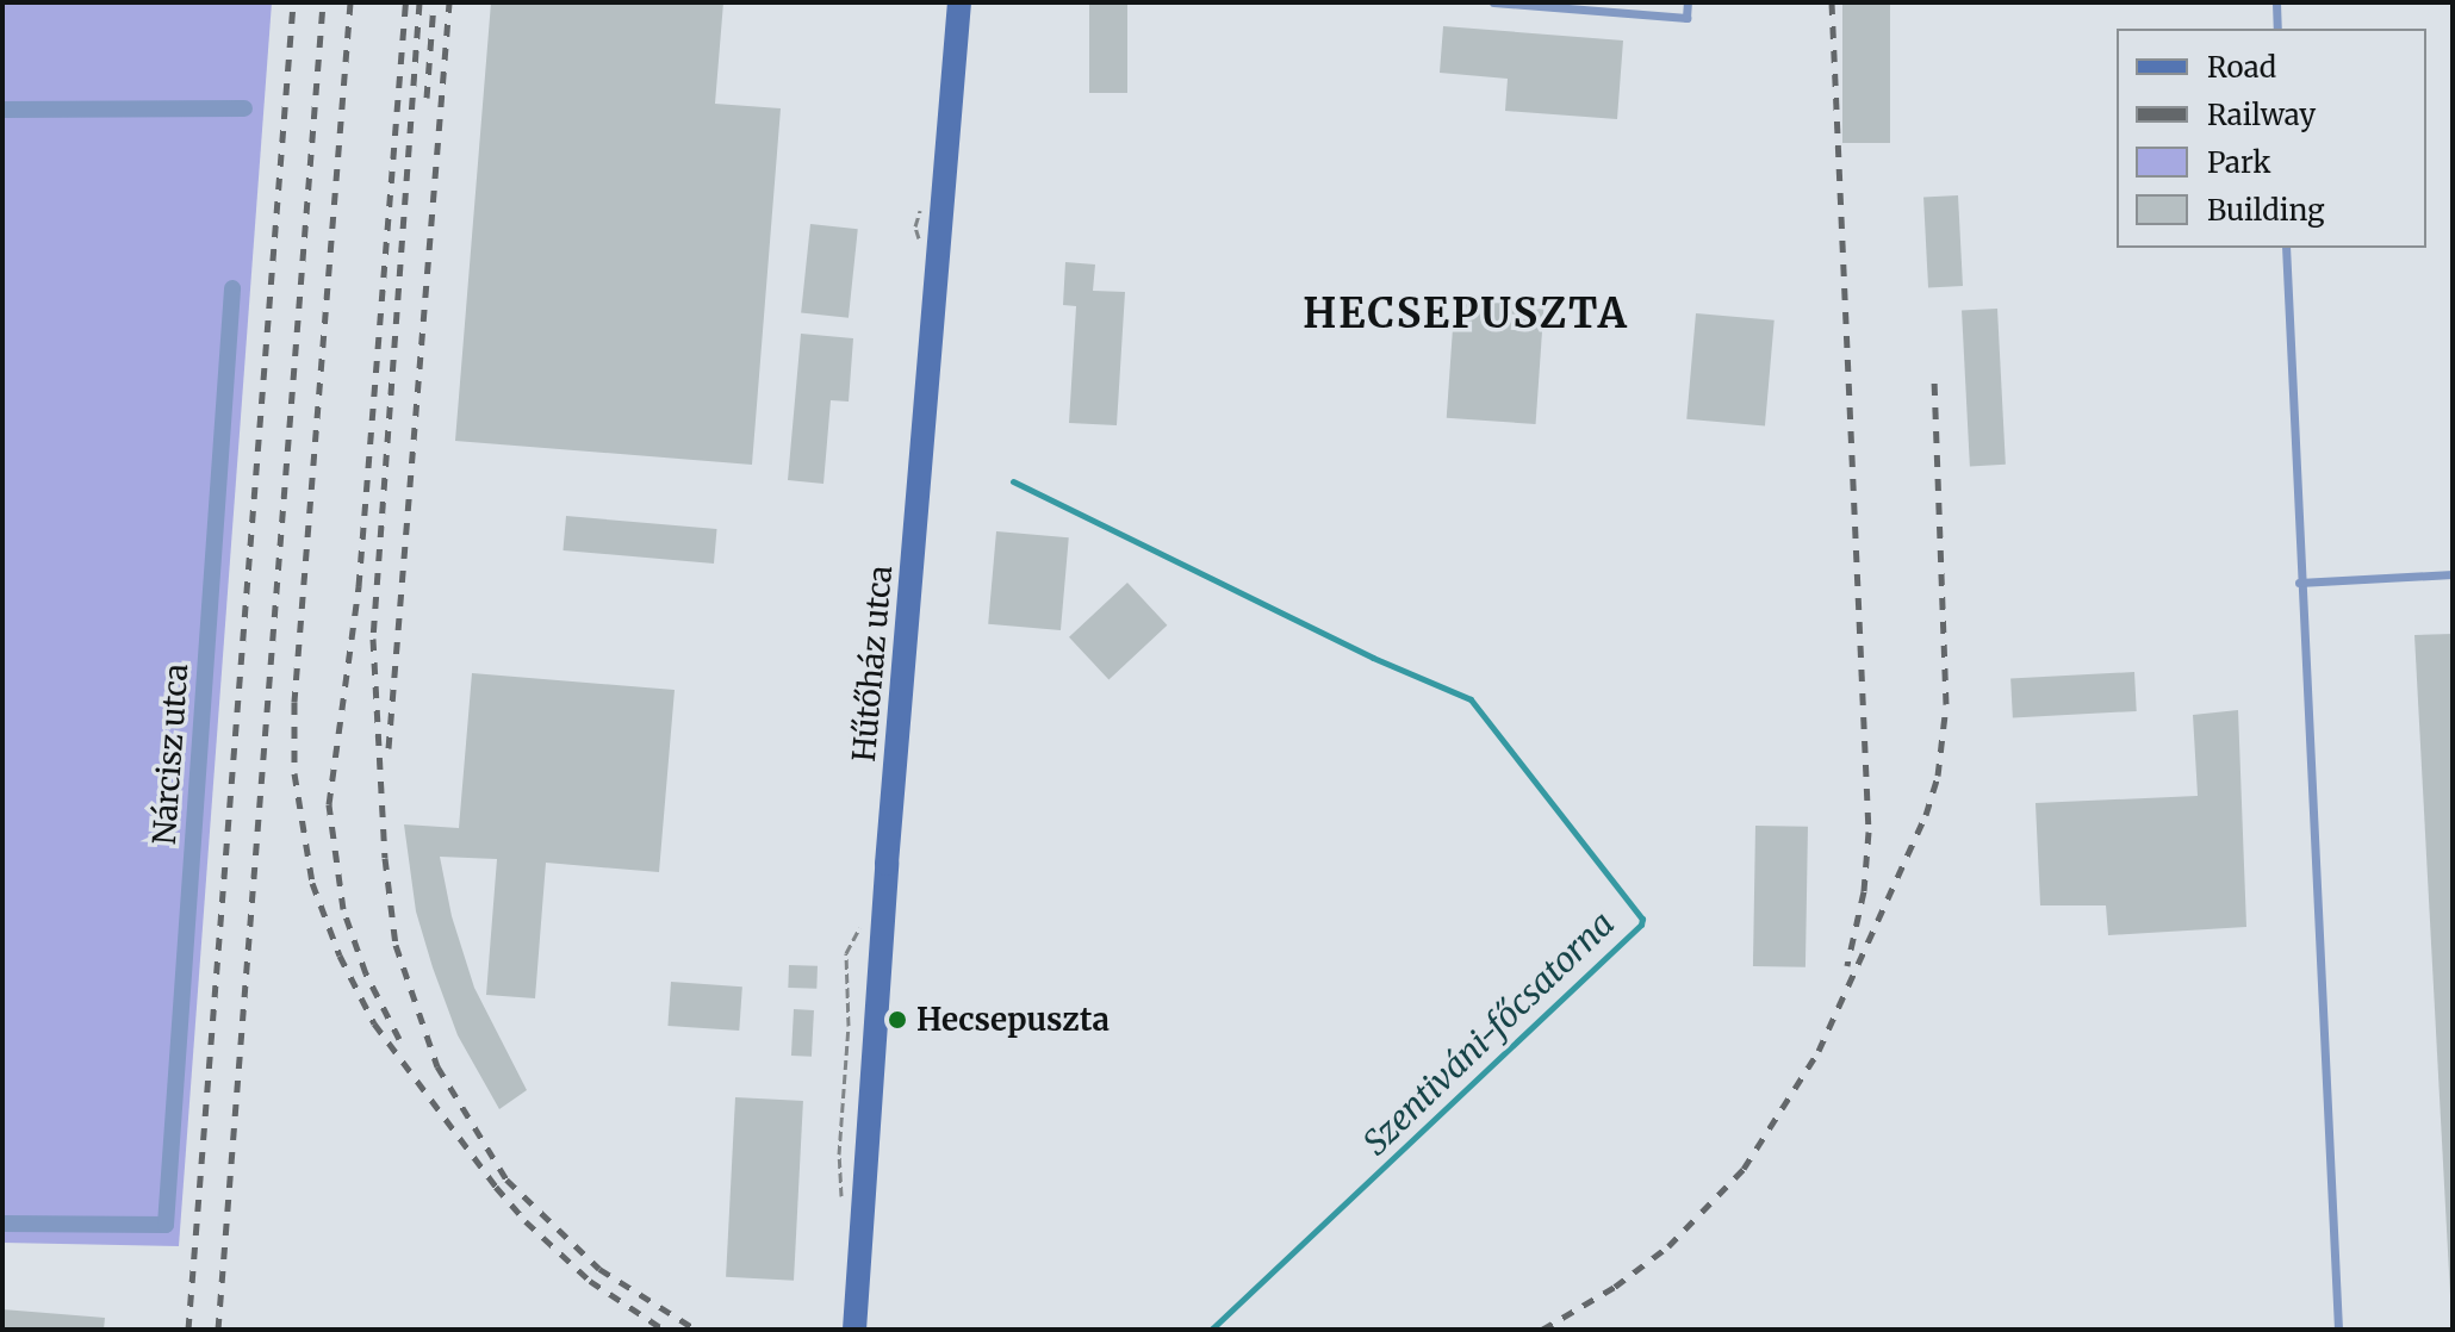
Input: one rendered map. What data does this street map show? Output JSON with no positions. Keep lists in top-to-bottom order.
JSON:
{
  "streets": {
    "street": ["Hűtőház utca", "Nárcisz utca"]
  },
  "districts": ["HECSEPUSZTA"],
  "water": ["Szentiváni-főcsatorna"],
  "places": ["Hecsepuszta"],
  "legend": [
    "Road",
    "Railway",
    "Park",
    "Building"
  ]
}
